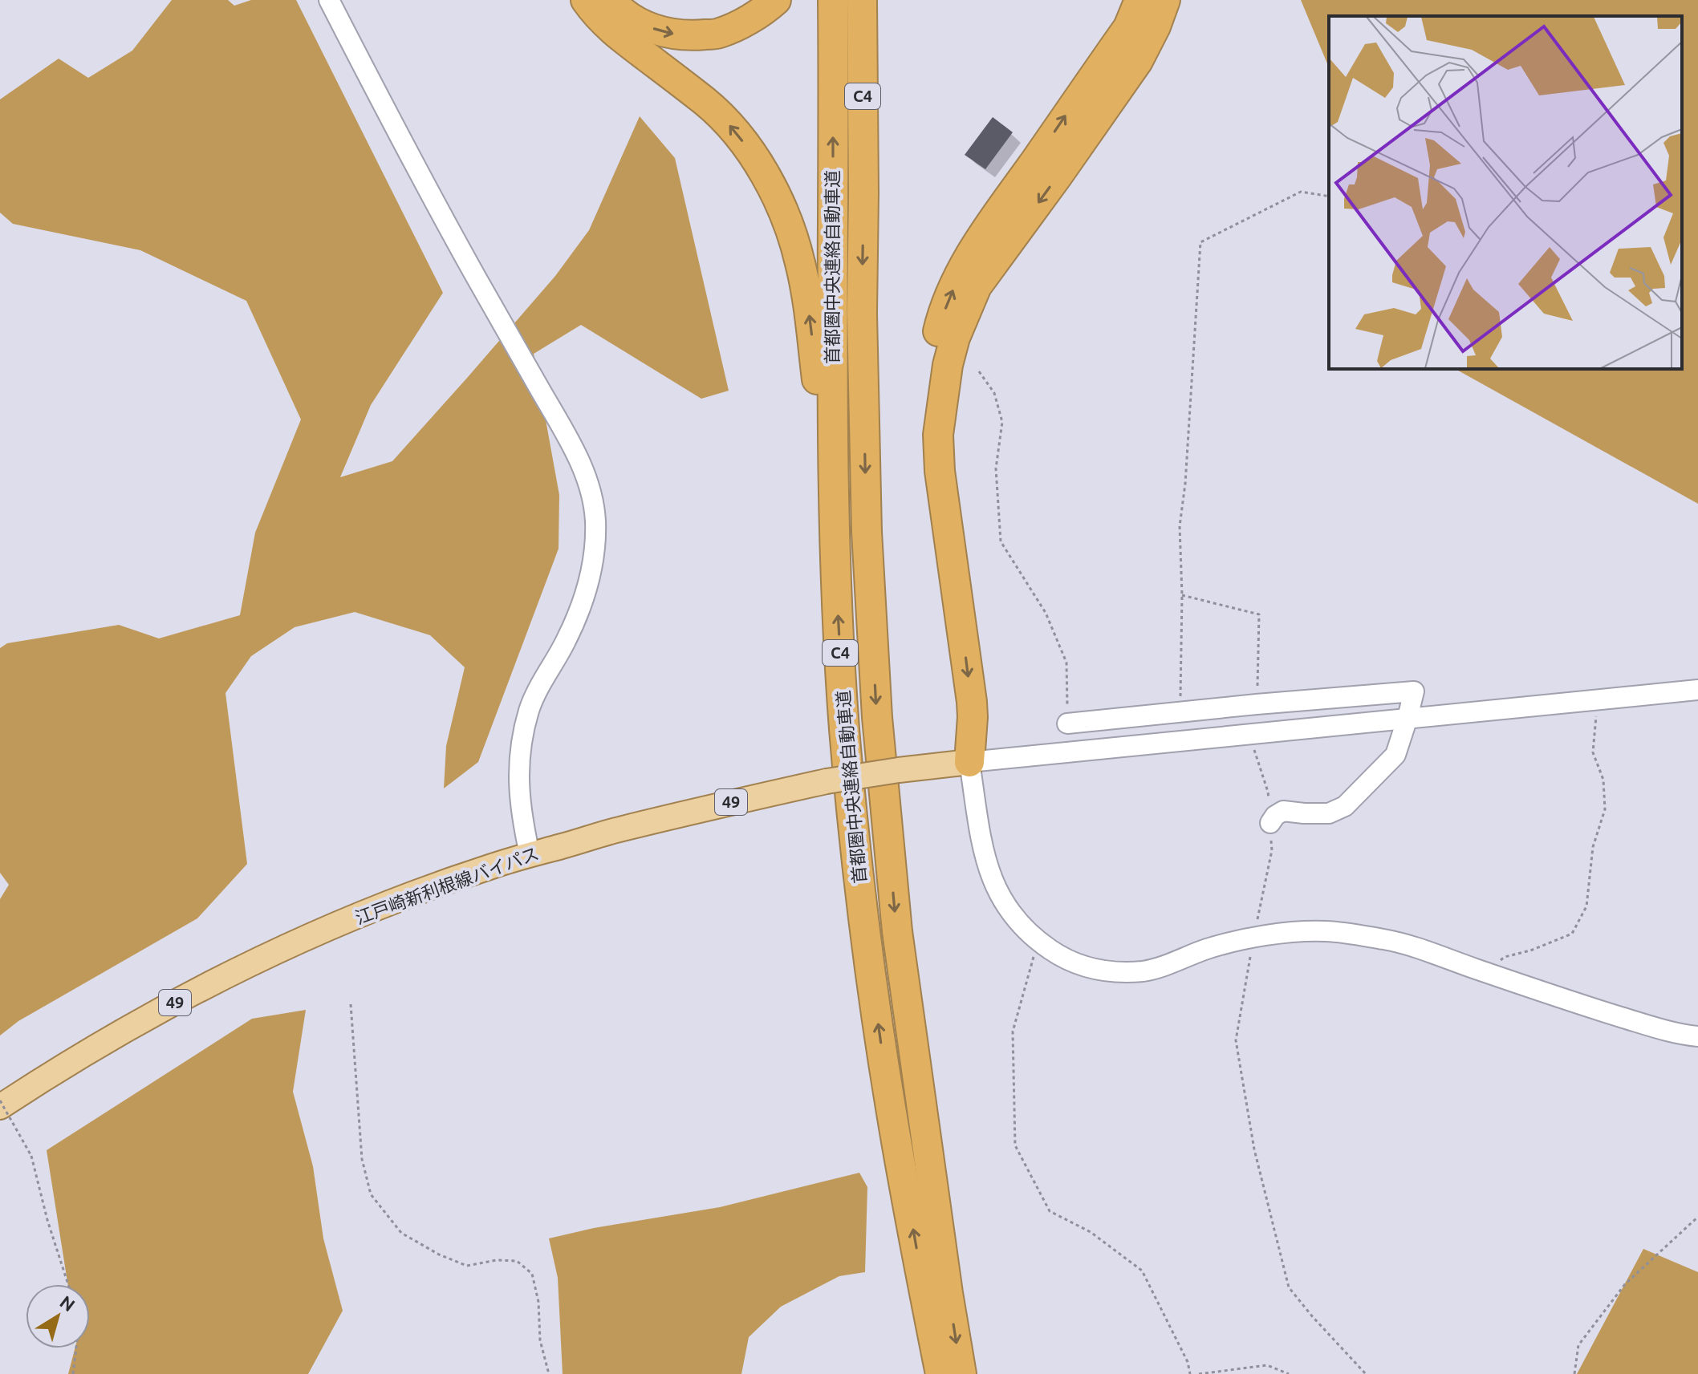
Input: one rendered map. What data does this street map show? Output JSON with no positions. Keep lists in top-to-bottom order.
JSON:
{
  "streets": {
    "highway": ["C4", "首都圏中央連絡自動車道"],
    "main road": ["49", "江戸崎新利根線バイパス"]
  },
  "north": "top right"
}
